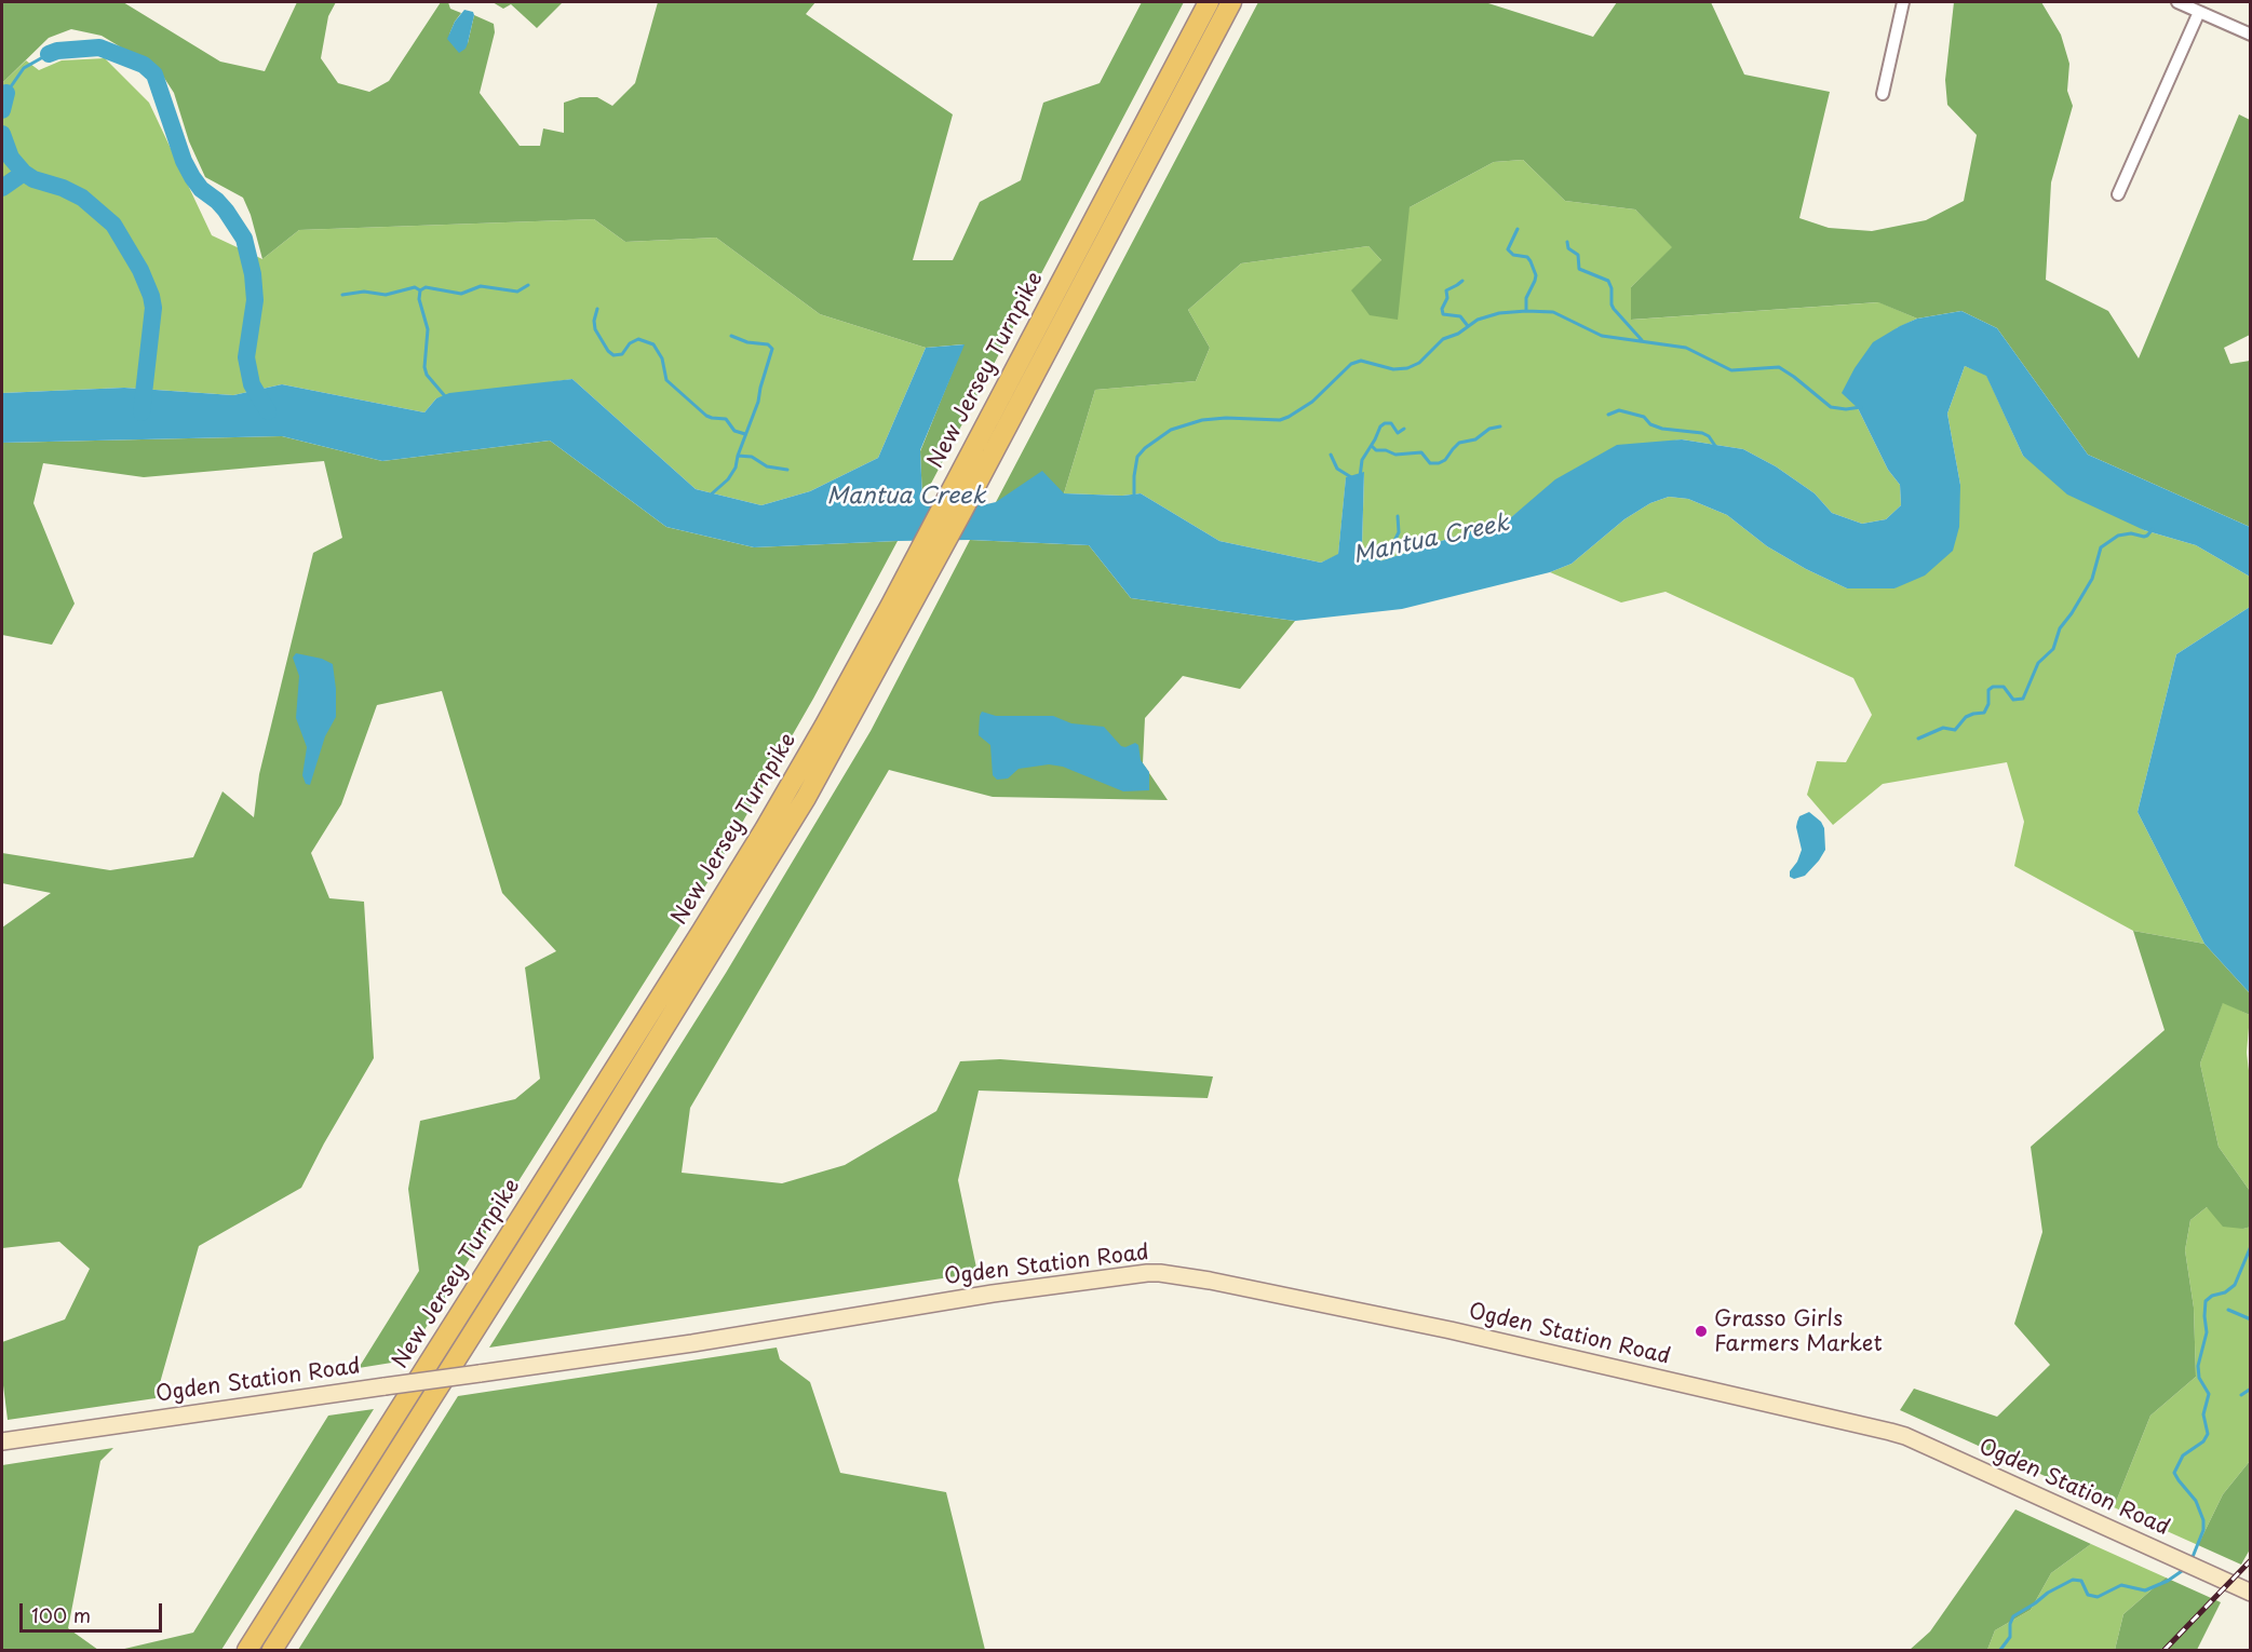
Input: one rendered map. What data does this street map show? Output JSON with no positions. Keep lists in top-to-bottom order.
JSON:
{
  "streets": {
    "highway": ["New Jersey Turnpike"],
    "street": ["Ogden Station Road"]
  },
  "water": ["Mantua Creek"],
  "places": ["Grasso Girls Farmers Market"],
  "scale_bar": "100 m"
}
